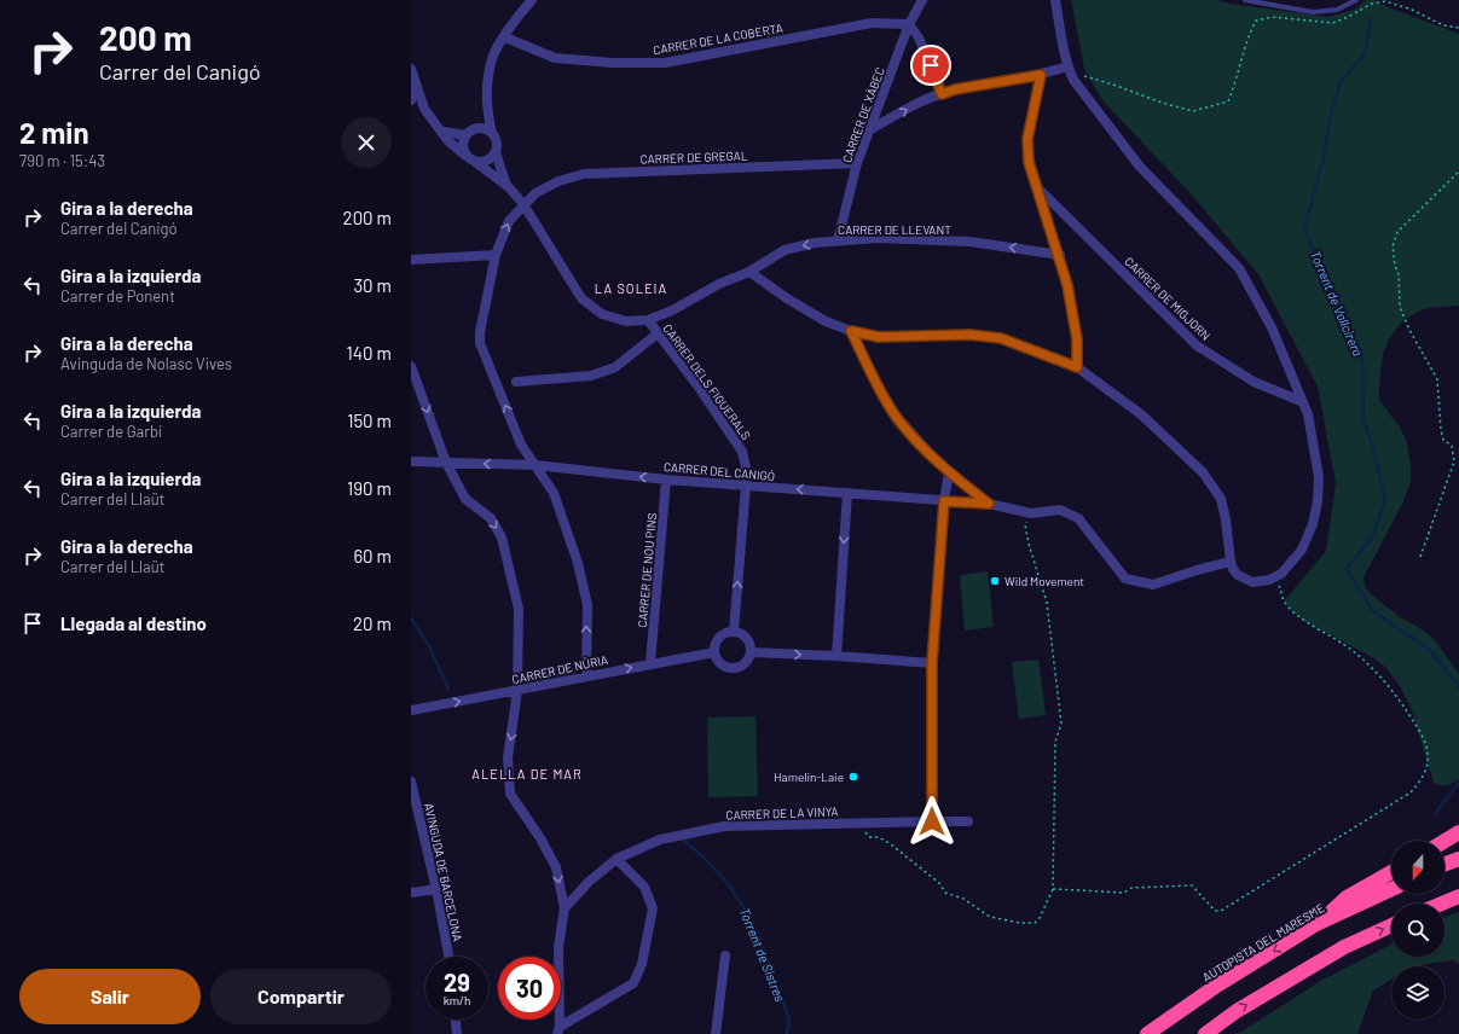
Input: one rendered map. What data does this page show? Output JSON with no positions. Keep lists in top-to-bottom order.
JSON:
{
  "streets": {
    "highway": ["AUTOPISTA DEL MARESME"],
    "street": [
      "CARRER DE LA COBERTA",
      "CARRER DE XÀBEC",
      "CARRER DE GREGAL",
      "CARRER DE LLEVANT",
      "CARRER DE MIGJORN",
      "CARRER DELS FIGUERALS",
      "CARRER DEL CANIGÓ",
      "CARRER DE NOU PINS",
      "CARRER DE NÚRIA",
      "CARRER DE LA VINYA",
      "AVINGUDA DE BARCELONA"
    ]
  },
  "crossings": [
    ["CARRER DE LA COBERTA", "CARRER DE XÀBEC"],
    ["CARRER DE XÀBEC", "CARRER DE GREGAL"],
    ["CARRER DE XÀBEC", "CARRER DE LLEVANT"],
    ["CARRER DE GREGAL", "CARRER DE LLEVANT"],
    ["CARRER DE GREGAL", "CARRER DEL CANIGÓ"],
    ["CARRER DE GREGAL", "CARRER DE NÚRIA"],
    ["CARRER DE LLEVANT", "CARRER DELS FIGUERALS"],
    ["CARRER DELS FIGUERALS", "CARRER DEL CANIGÓ"],
    ["CARRER DELS FIGUERALS", "CARRER DE NÚRIA"],
    ["CARRER DEL CANIGÓ", "CARRER DE NOU PINS"],
    ["CARRER DE NOU PINS", "CARRER DE NÚRIA"]
  ],
  "one_way": [
    "CARRER DE LLEVANT",
    "CARRER DELS FIGUERALS",
    "CARRER DEL CANIGÓ",
    "CARRER DE NÚRIA"
  ],
  "districts": ["LA SOLEIA", "ALELLA DE MAR"],
  "water": ["Torrent de Vallcirera", "Torrent de Sistres"],
  "places": ["Wild Movement", "Hamelin-Laie"],
  "north": "bottom",
  "page": {
    "turn": ["200 m", "Carrer del Canigó"],
    "heading": ["2 min", "790 m · 15:43"],
    "list": [
      {
        "name": "Gira a la derecha",
        "note": "Carrer del Canigó",
        "value": "200 m"
      },
      {
        "name": "Gira a la izquierda",
        "note": "Carrer de Ponent",
        "value": "30 m"
      },
      {
        "name": "Gira a la derecha",
        "note": "Avinguda de Nolasc Vives",
        "value": "140 m"
      },
      {
        "name": "Gira a la izquierda",
        "note": "Carrer de Garbí",
        "value": "150 m"
      },
      {
        "name": "Gira a la izquierda",
        "note": "Carrer del Llaüt",
        "value": "190 m"
      },
      {
        "name": "Gira a la derecha",
        "note": "Carrer del Llaüt",
        "value": "60 m"
      },
      {
        "name": "Llegada al destino",
        "value": "20 m"
      }
    ],
    "speed": "29 km/h",
    "limit": "30",
    "buttons": ["Salir", "Compartir"]
  }
}
